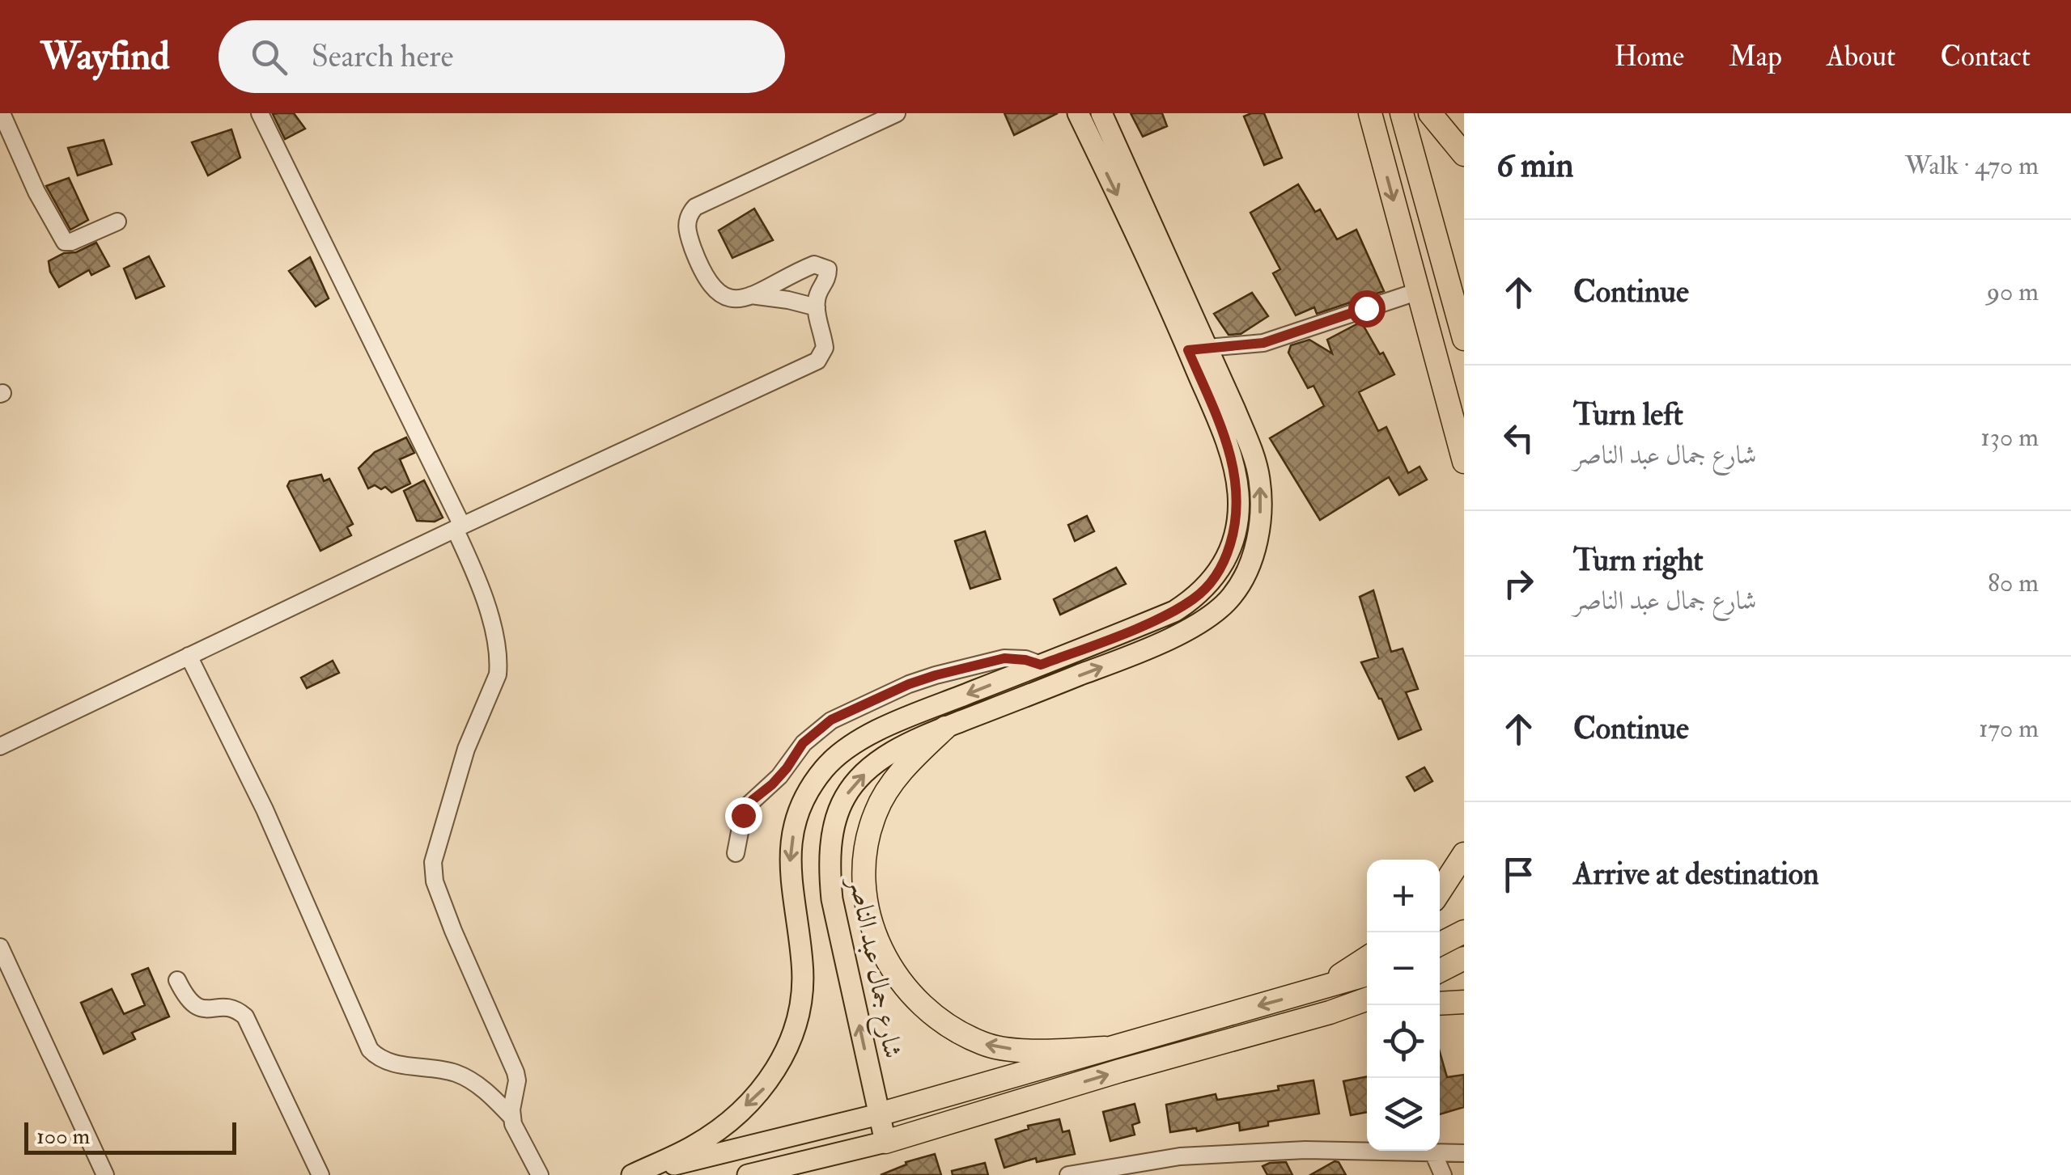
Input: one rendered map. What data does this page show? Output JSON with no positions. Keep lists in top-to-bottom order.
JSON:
{
  "streets": {
    "main road": ["شارع جمال عبد الناصر"]
  },
  "scale_bar": "100 m",
  "page": {
    "header": "Wayfind",
    "search": "Search here",
    "nav": [
      "Home",
      "Map",
      "About",
      "Contact"
    ],
    "heading": ["6 min", "Walk · 470 m"],
    "list": [
      ["Continue", "90 m"],
      ["Turn left", "شارع جمال عبد الناصر", "130 m"],
      ["Turn right", "شارع جمال عبد الناصر", "80 m"],
      ["Continue", "170 m"],
      "Arrive at destination"
    ],
    "map_buttons": ["+", "−"],
    "scale": "100 m"
  }
}
